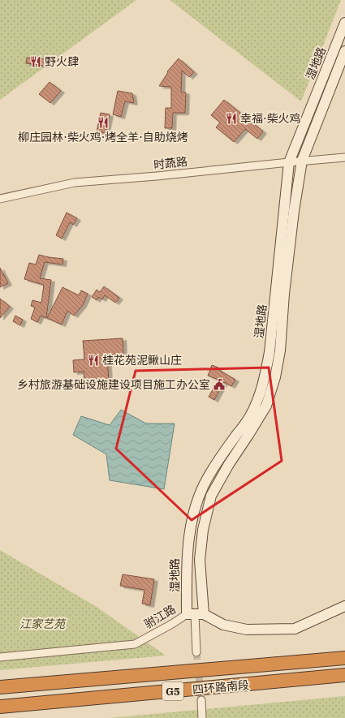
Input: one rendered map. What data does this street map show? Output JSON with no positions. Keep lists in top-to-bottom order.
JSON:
{
  "streets": {
    "highway": ["四环路南段", "G5"],
    "street": ["湿地路", "时蔬路", "驸江路"]
  },
  "crossings": [
    ["湿地路", "时蔬路"],
    ["湿地路", "驸江路"]
  ],
  "parks": ["江家艺苑"],
  "places": {
    "restaurant": [
      "野火肆",
      "幸福·柴火鸡",
      "柳庄园林·柴火鸡·烤全羊·自助烧烤",
      "桂花苑泥鳅山庄"
    ],
    "public building": ["乡村旅游基础设施建设项目施工办公室"]
  }
}
